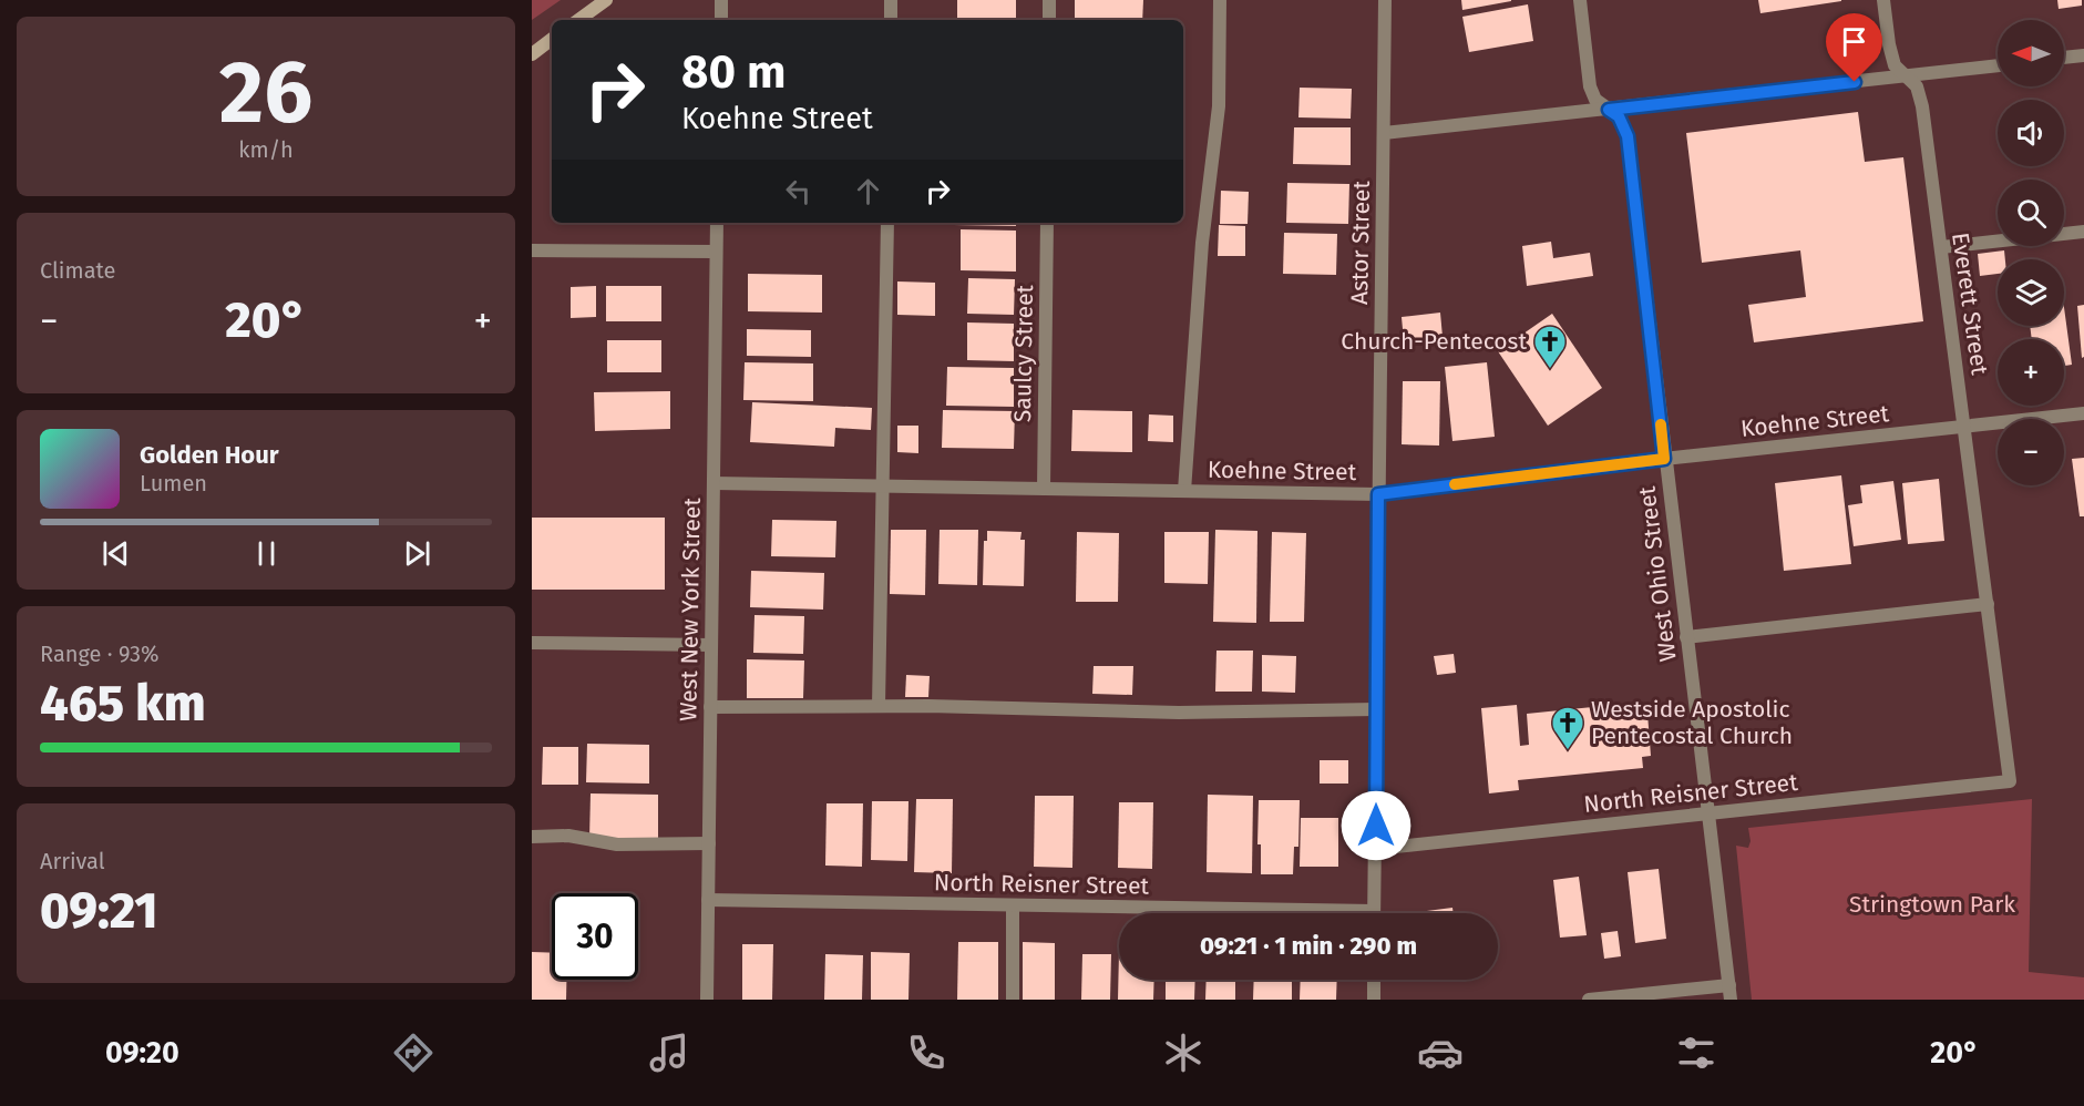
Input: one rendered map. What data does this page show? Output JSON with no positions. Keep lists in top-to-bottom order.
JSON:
{
  "streets": {
    "street": [
      "Astor Street",
      "Everett Street",
      "Saulcy Street",
      "Koehne Street",
      "West Ohio Street",
      "West New York Street",
      "North Reisner Street"
    ]
  },
  "crossings": [
    ["Astor Street", "Koehne Street"],
    ["Astor Street", "North Reisner Street"],
    ["Everett Street", "Koehne Street"],
    ["Everett Street", "North Reisner Street"],
    ["Saulcy Street", "Koehne Street"],
    ["Koehne Street", "West Ohio Street"],
    ["Koehne Street", "West New York Street"],
    ["West Ohio Street", "North Reisner Street"],
    ["West New York Street", "North Reisner Street"]
  ],
  "parks": ["Stringtown Park"],
  "places": {
    "church": ["Church-Pentecost", "Westside Apostolic Pentecostal Church"]
  },
  "north": "left",
  "page": {
    "tile": [
      ["26", "km/h"],
      "Climate",
      ["Range · 93%", "465 km"],
      ["Arrival", "09:21"]
    ],
    "map_buttons": ["+", "−"],
    "turn": ["80 m", "Koehne Street"],
    "heat": ["−", "20°", "+"],
    "song": ["Golden Hour", "Lumen"],
    "limit": "30",
    "trip": "09:21 · 1 min · 290 m",
    "tabs": ["09:20", "20°"]
  }
}
